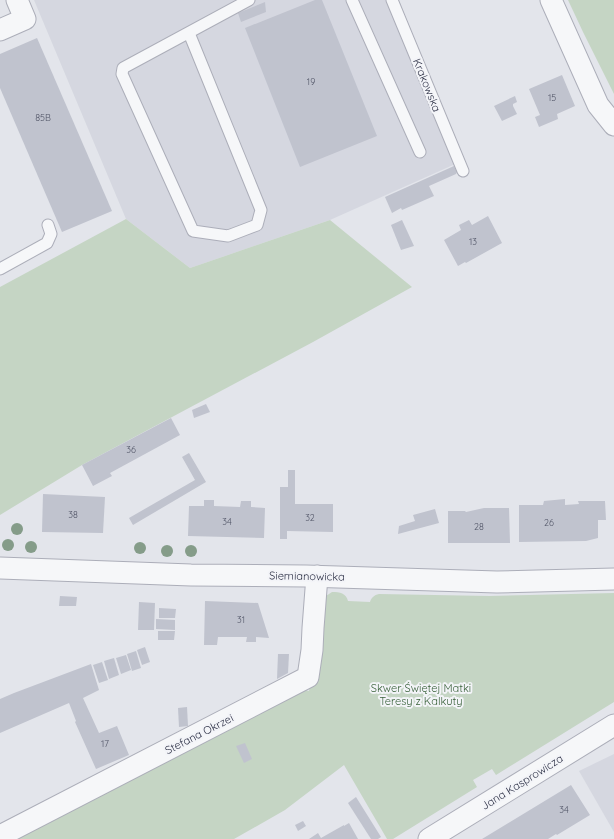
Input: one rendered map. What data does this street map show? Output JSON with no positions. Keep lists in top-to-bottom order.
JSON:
{
  "streets": {
    "street": ["Siemianowicka", "Stefana Okrzei", "Jana Kasprowicza"],
    "lane": ["Krakowska"]
  },
  "crossings": [
    ["Siemianowicka", "Stefana Okrzei"]
  ],
  "parks": ["Skwer Świętej Matki Teresy z Kalkuty"],
  "house_numbers": [
    "19",
    "15",
    "85B",
    "13",
    "36",
    "38",
    "32",
    "34",
    "26",
    "28",
    "31",
    "17",
    "34"
  ]
}
